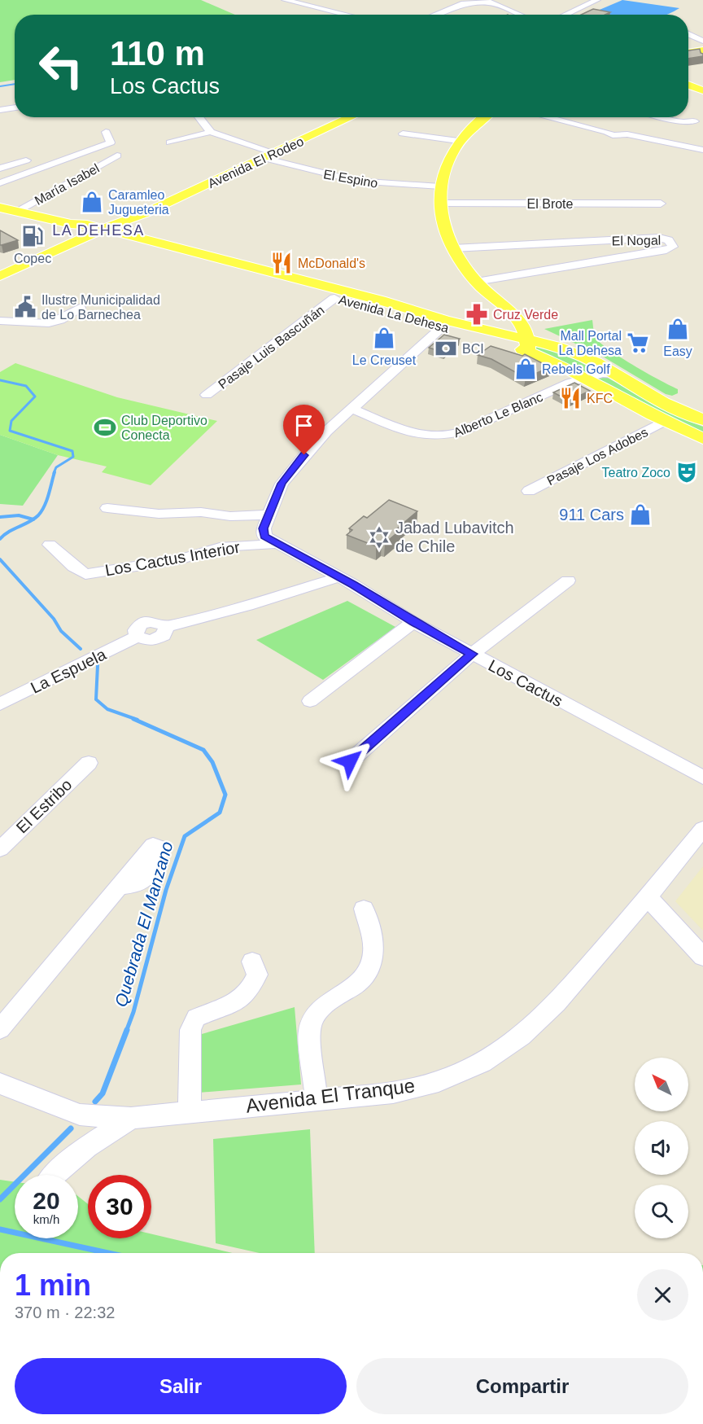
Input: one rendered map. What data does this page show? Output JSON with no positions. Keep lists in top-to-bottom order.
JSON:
{
  "streets": {
    "main road": ["Avenida El Rodeo", "Avenida La Dehesa"],
    "street": [
      "El Espino",
      "María Isabel",
      "El Brote",
      "El Nogal",
      "Pasaje Luis Bascuñán",
      "Alberto Le Blanc",
      "Pasaje Los Adobes",
      "Los Cactus Interior",
      "La Espuela",
      "Los Cactus",
      "El Estribo",
      "Avenida El Tranque"
    ]
  },
  "crossings": [
    ["Avenida El Rodeo", "El Espino"],
    ["Avenida El Rodeo", "Avenida La Dehesa"],
    ["María Isabel", "Avenida La Dehesa"],
    ["Avenida La Dehesa", "Pasaje Luis Bascuñán"],
    ["Avenida La Dehesa", "Alberto Le Blanc"],
    ["Avenida La Dehesa", "Pasaje Los Adobes"],
    ["Los Cactus Interior", "Los Cactus"],
    ["La Espuela", "Los Cactus"]
  ],
  "districts": ["LA DEHESA"],
  "water": ["Quebrada El Manzano"],
  "places": {
    "shop": [
      "Caramleo Jugueteria",
      "Easy",
      "Le Creuset",
      "Rebels Golf",
      "911 Cars"
    ],
    "fuel station": ["Copec"],
    "restaurant": ["McDonald's", "KFC"],
    "public building": ["Ilustre Municipalidad de Lo Barnechea"],
    "pharmacy": ["Cruz Verde"],
    "supermarket": ["Mall Portal La Dehesa"],
    "bank": ["BCI"],
    "sports": ["Club Deportivo Conecta"],
    "theatre": ["Teatro Zoco"],
    "synagogue": ["Jabad Lubavitch de Chile"]
  },
  "north": "top left",
  "page": {
    "turn": ["110 m", "Los Cactus"],
    "speed": "20 km/h",
    "limit": "30",
    "heading": ["1 min", "370 m · 22:32"],
    "buttons": ["Salir", "Compartir"]
  }
}
